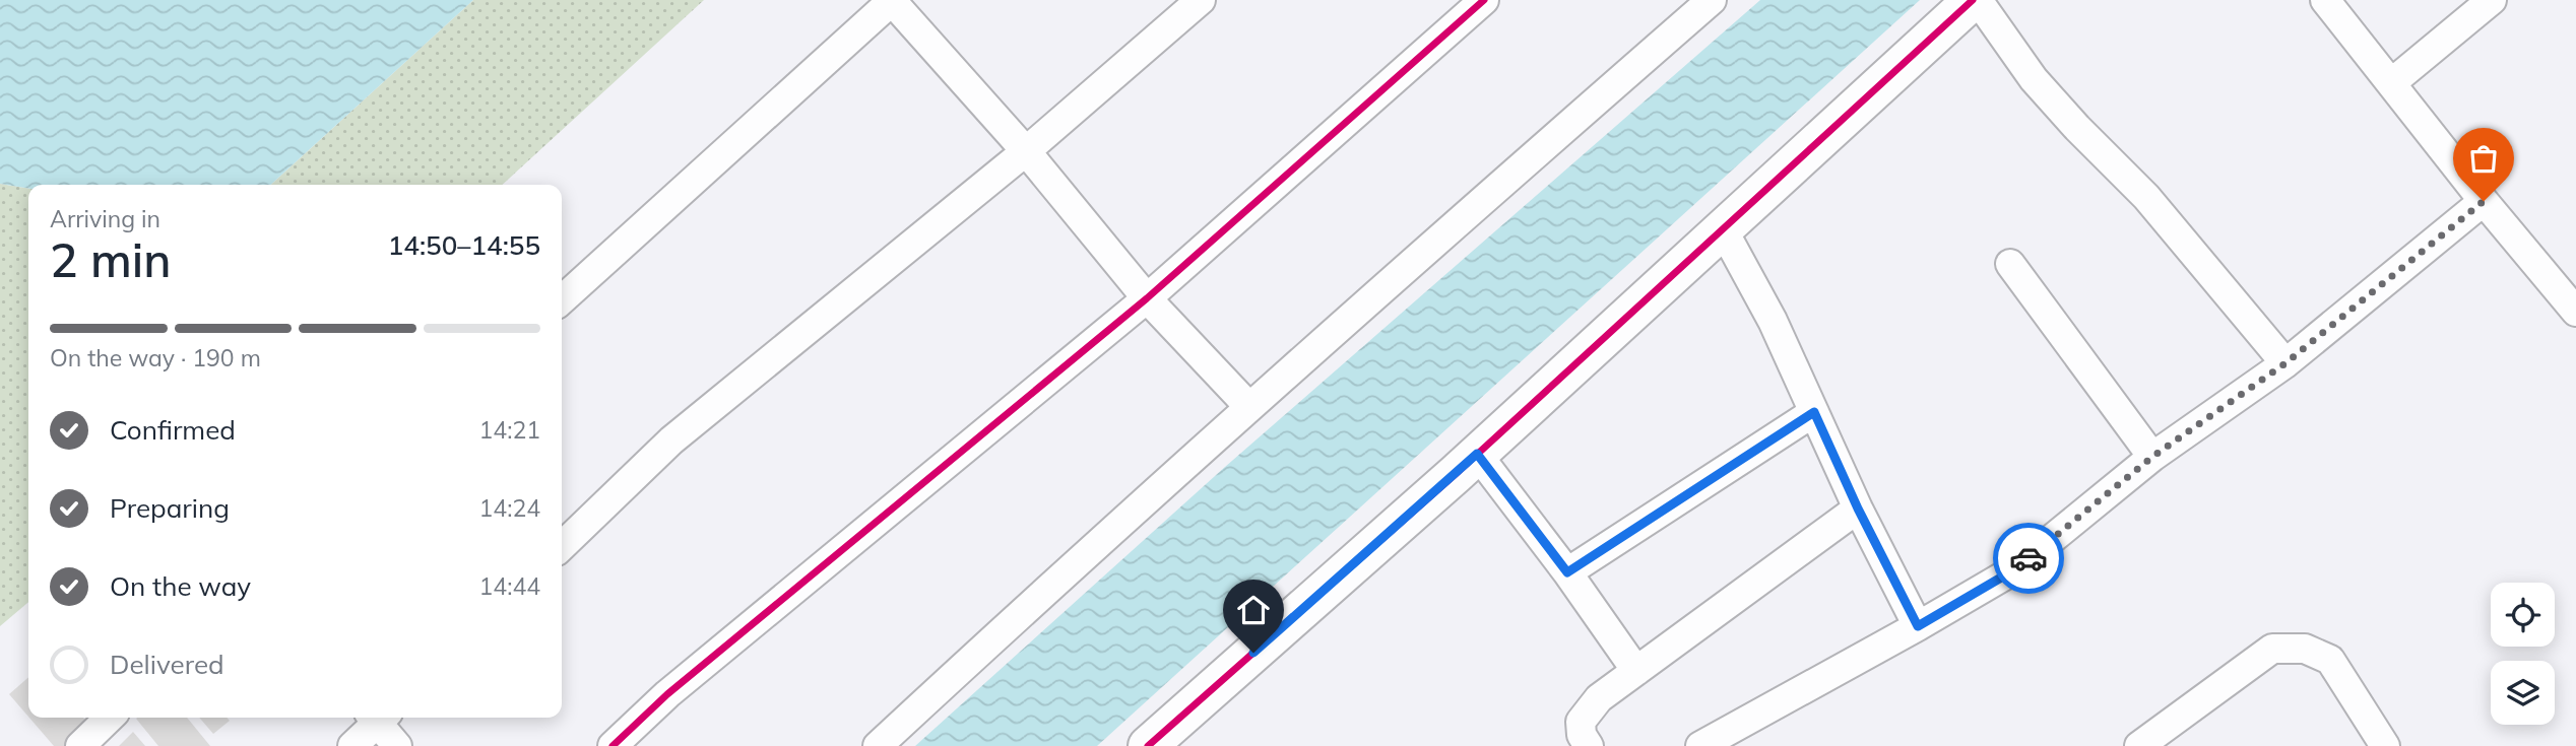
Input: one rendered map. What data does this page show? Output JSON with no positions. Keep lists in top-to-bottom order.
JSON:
{
  "page": {
    "heading": ["2 min", "Arriving in", "14:50–14:55"],
    "bar": "On the way · 190 m",
    "list": [
      ["Confirmed", "14:21"],
      ["Preparing", "14:24"],
      ["On the way", "14:44"],
      "Delivered"
    ]
  }
}
